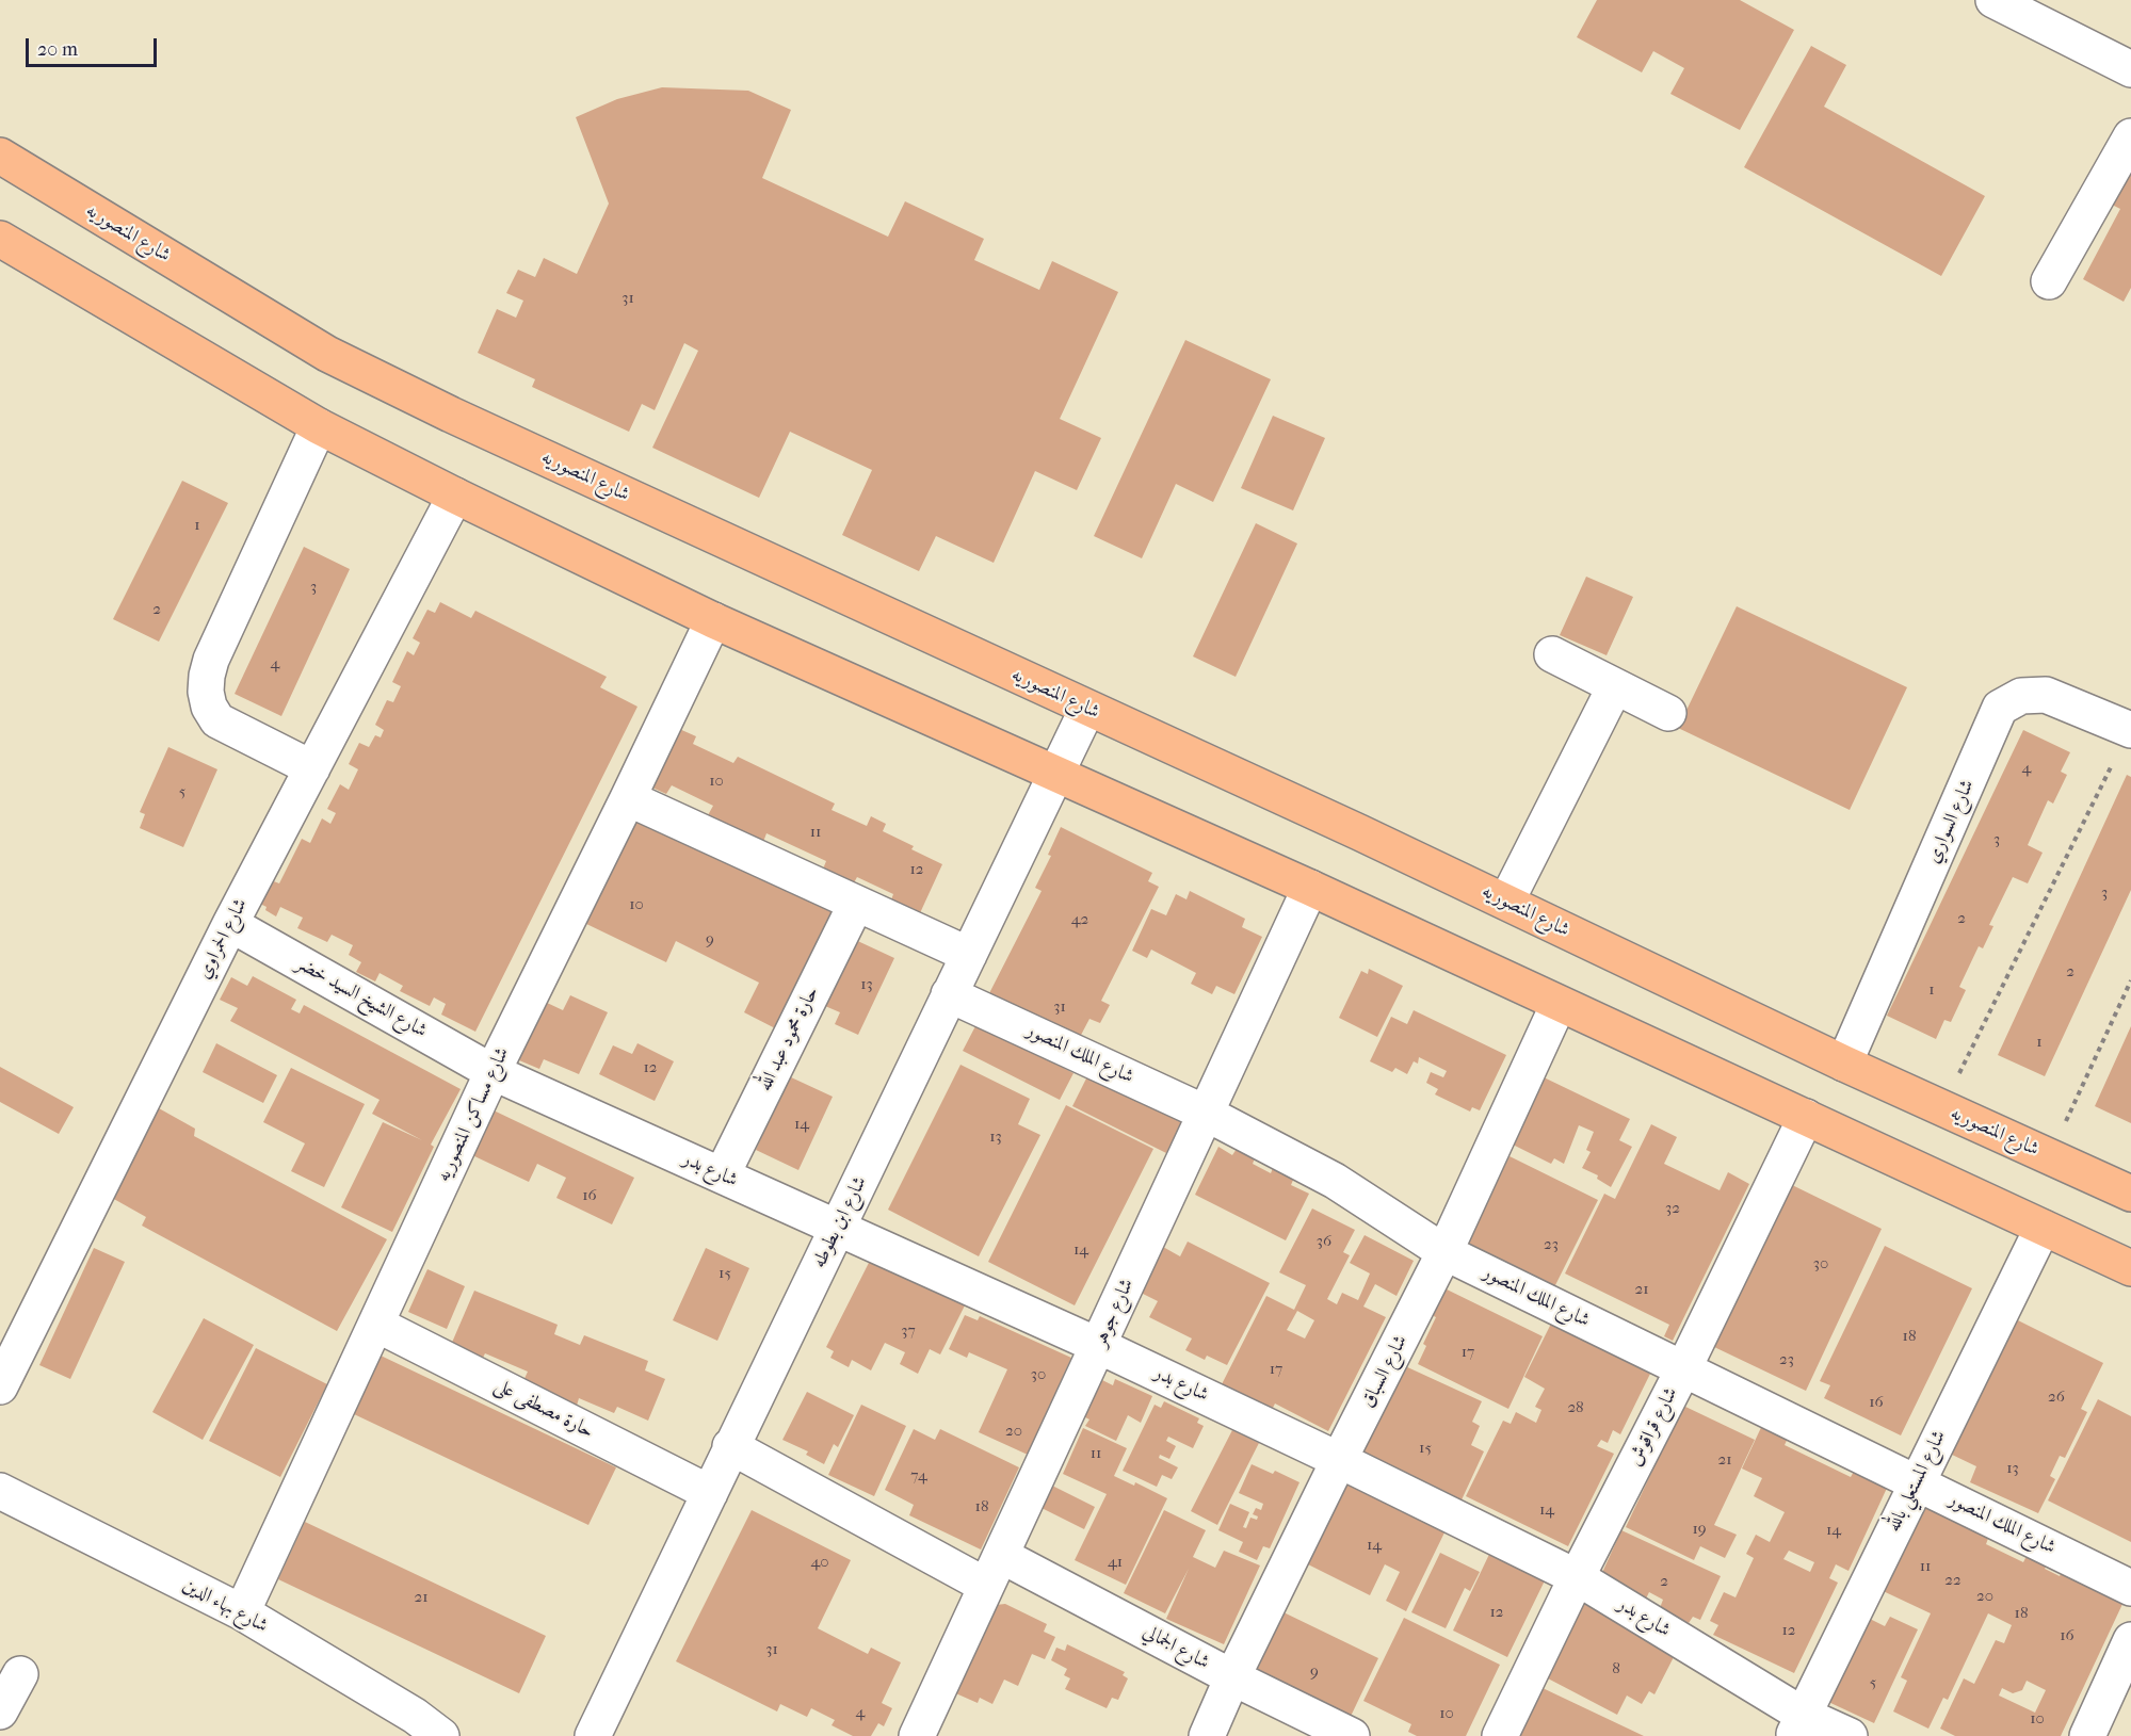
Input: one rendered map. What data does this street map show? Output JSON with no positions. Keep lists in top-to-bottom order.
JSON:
{
  "streets": {
    "main road": ["شارع المنصوريه"],
    "street": [
      "شارع السواري",
      "شارع الحمراوي",
      "شارع الشيخ السيد خضر",
      "حارة محمود عبد الله",
      "شارع الملك المنصور",
      "شارع مساكن المنصوريه",
      "شارع بدر",
      "شارع ابن بطوطه",
      "شارع جوهر",
      "شارع السباق",
      "حارة مصطفى على",
      "شارع قراقوش",
      "شارع المستعلي بالله",
      "شارع بهاء الدين",
      "شارع الجمالي"
    ]
  },
  "crossings": [
    ["شارع المنصوريه", "شارع السواري"],
    ["شارع المنصوريه", "شارع ابن بطوطه"],
    ["شارع الحمراوي", "شارع الشيخ السيد خضر"],
    ["شارع الشيخ السيد خضر", "شارع مساكن المنصوريه"],
    ["شارع الشيخ السيد خضر", "شارع بدر"],
    ["حارة محمود عبد الله", "شارع بدر"],
    ["شارع الملك المنصور", "شارع ابن بطوطه"],
    ["شارع الملك المنصور", "شارع جوهر"],
    ["شارع الملك المنصور", "شارع السباق"],
    ["شارع الملك المنصور", "شارع قراقوش"],
    ["شارع الملك المنصور", "شارع المستعلي بالله"],
    ["شارع مساكن المنصوريه", "شارع بدر"],
    ["شارع مساكن المنصوريه", "حارة مصطفى على"],
    ["شارع مساكن المنصوريه", "شارع بهاء الدين"],
    ["شارع بدر", "شارع ابن بطوطه"],
    ["شارع بدر", "شارع جوهر"],
    ["شارع بدر", "شارع السباق"],
    ["شارع بدر", "شارع قراقوش"],
    ["شارع بدر", "شارع المستعلي بالله"],
    ["شارع ابن بطوطه", "حارة مصطفى على"],
    ["شارع جوهر", "شارع الجمالي"],
    ["شارع السباق", "شارع الجمالي"]
  ],
  "house_numbers": [
    "31",
    "1",
    "3",
    "2",
    "4",
    "4",
    "10",
    "5",
    "11",
    "3",
    "12",
    "3",
    "10",
    "2",
    "42",
    "9",
    "2",
    "13",
    "1",
    "31",
    "1",
    "12",
    "14",
    "13",
    "16",
    "32",
    "36",
    "23",
    "14",
    "30",
    "15",
    "21",
    "37",
    "18",
    "17",
    "23",
    "17",
    "30",
    "26",
    "16",
    "28",
    "20",
    "15",
    "11",
    "21",
    "13",
    "74",
    "18",
    "14",
    "19",
    "14",
    "14",
    "40",
    "41",
    "11",
    "22",
    "2",
    "20",
    "21",
    "12",
    "18",
    "12",
    "16",
    "31",
    "8",
    "9",
    "5",
    "4",
    "10",
    "10"
  ],
  "scale_bar": "20 m"
}
